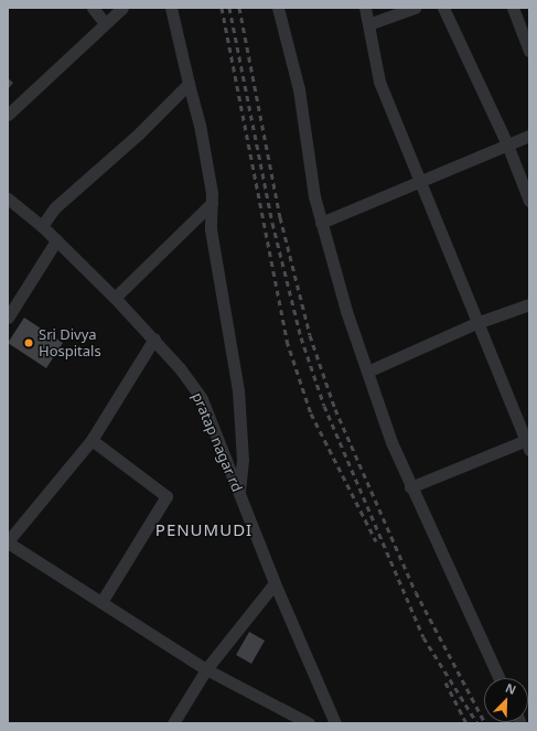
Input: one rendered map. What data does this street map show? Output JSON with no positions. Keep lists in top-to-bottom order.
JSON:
{
  "streets": {
    "street": ["pratap nagar rd"]
  },
  "districts": ["PENUMUDI"],
  "places": ["Sri Divya Hospitals"],
  "north": "top right"
}
